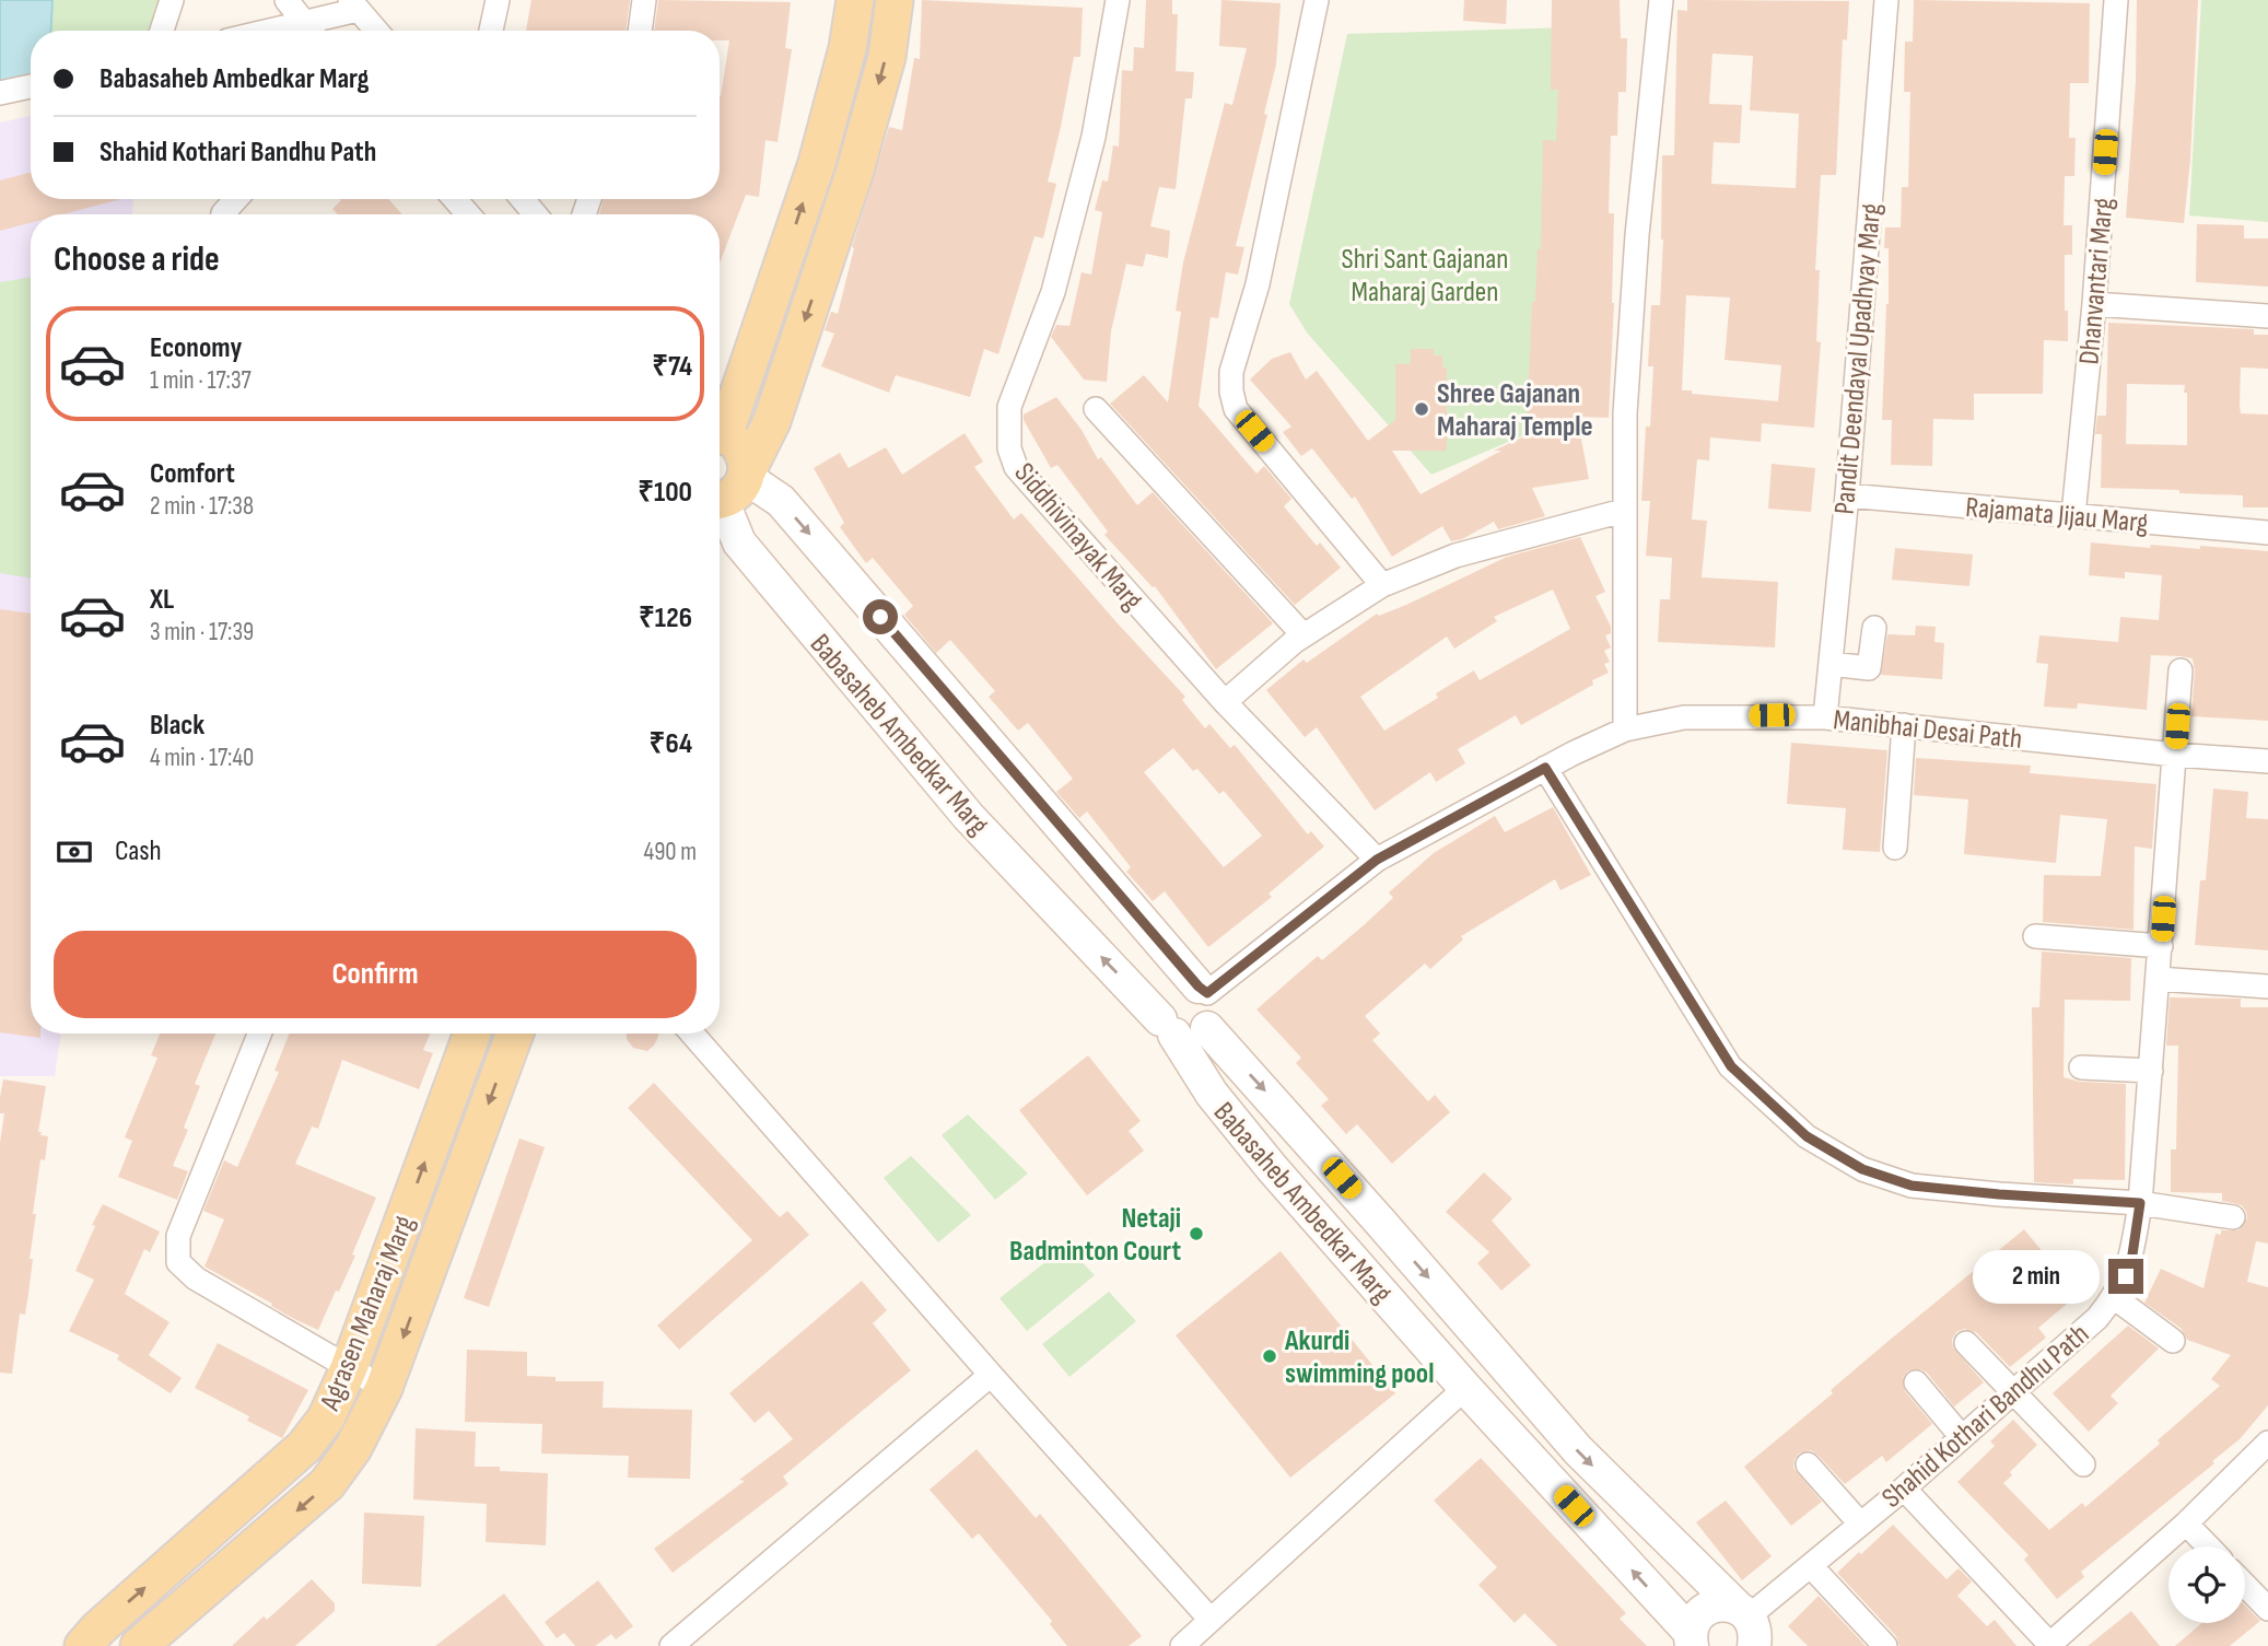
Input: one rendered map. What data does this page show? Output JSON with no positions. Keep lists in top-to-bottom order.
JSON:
{
  "streets": {
    "main road": ["Babasaheb Ambedkar Marg", "Agrasen Maharaj Marg"],
    "street": [
      "Dhanvantari Marg",
      "Pandit Deendayal Upadhyay Marg",
      "Rajamata Jijau Marg",
      "Siddhivinayak Marg",
      "Manibhai Desai Path",
      "Shahid Kothari Bandhu Path"
    ]
  },
  "crossings": [
    ["Dhanvantari Marg", "Rajamata Jijau Marg"],
    ["Pandit Deendayal Upadhyay Marg", "Rajamata Jijau Marg"],
    ["Pandit Deendayal Upadhyay Marg", "Manibhai Desai Path"],
    ["Siddhivinayak Marg", "Manibhai Desai Path"],
    ["Manibhai Desai Path", "Babasaheb Ambedkar Marg"],
    ["Manibhai Desai Path", "Shahid Kothari Bandhu Path"],
    ["Babasaheb Ambedkar Marg", "Shahid Kothari Bandhu Path"]
  ],
  "parks": ["Shri Sant Gajanan Maharaj Garden"],
  "places": ["Shree Gajanan Maharaj Temple", "Netaji Badminton Court", "Akurdi swimming pool"],
  "page": {
    "banner": ["Babasaheb Ambedkar Marg", "Shahid Kothari Bandhu Path"],
    "heading": "Choose a ride",
    "list": [
      {
        "name": "Economy",
        "note": "1 min · 17:37",
        "value": "₹74"
      },
      {
        "name": "Comfort",
        "note": "2 min · 17:38",
        "value": "₹100"
      },
      {
        "name": "XL",
        "note": "3 min · 17:39",
        "value": "₹126"
      },
      {
        "name": "Black",
        "note": "4 min · 17:40",
        "value": "₹64"
      }
    ],
    "pay": ["Cash", "490 m"],
    "buttons": "Confirm",
    "bubble": "2 min"
  }
}
